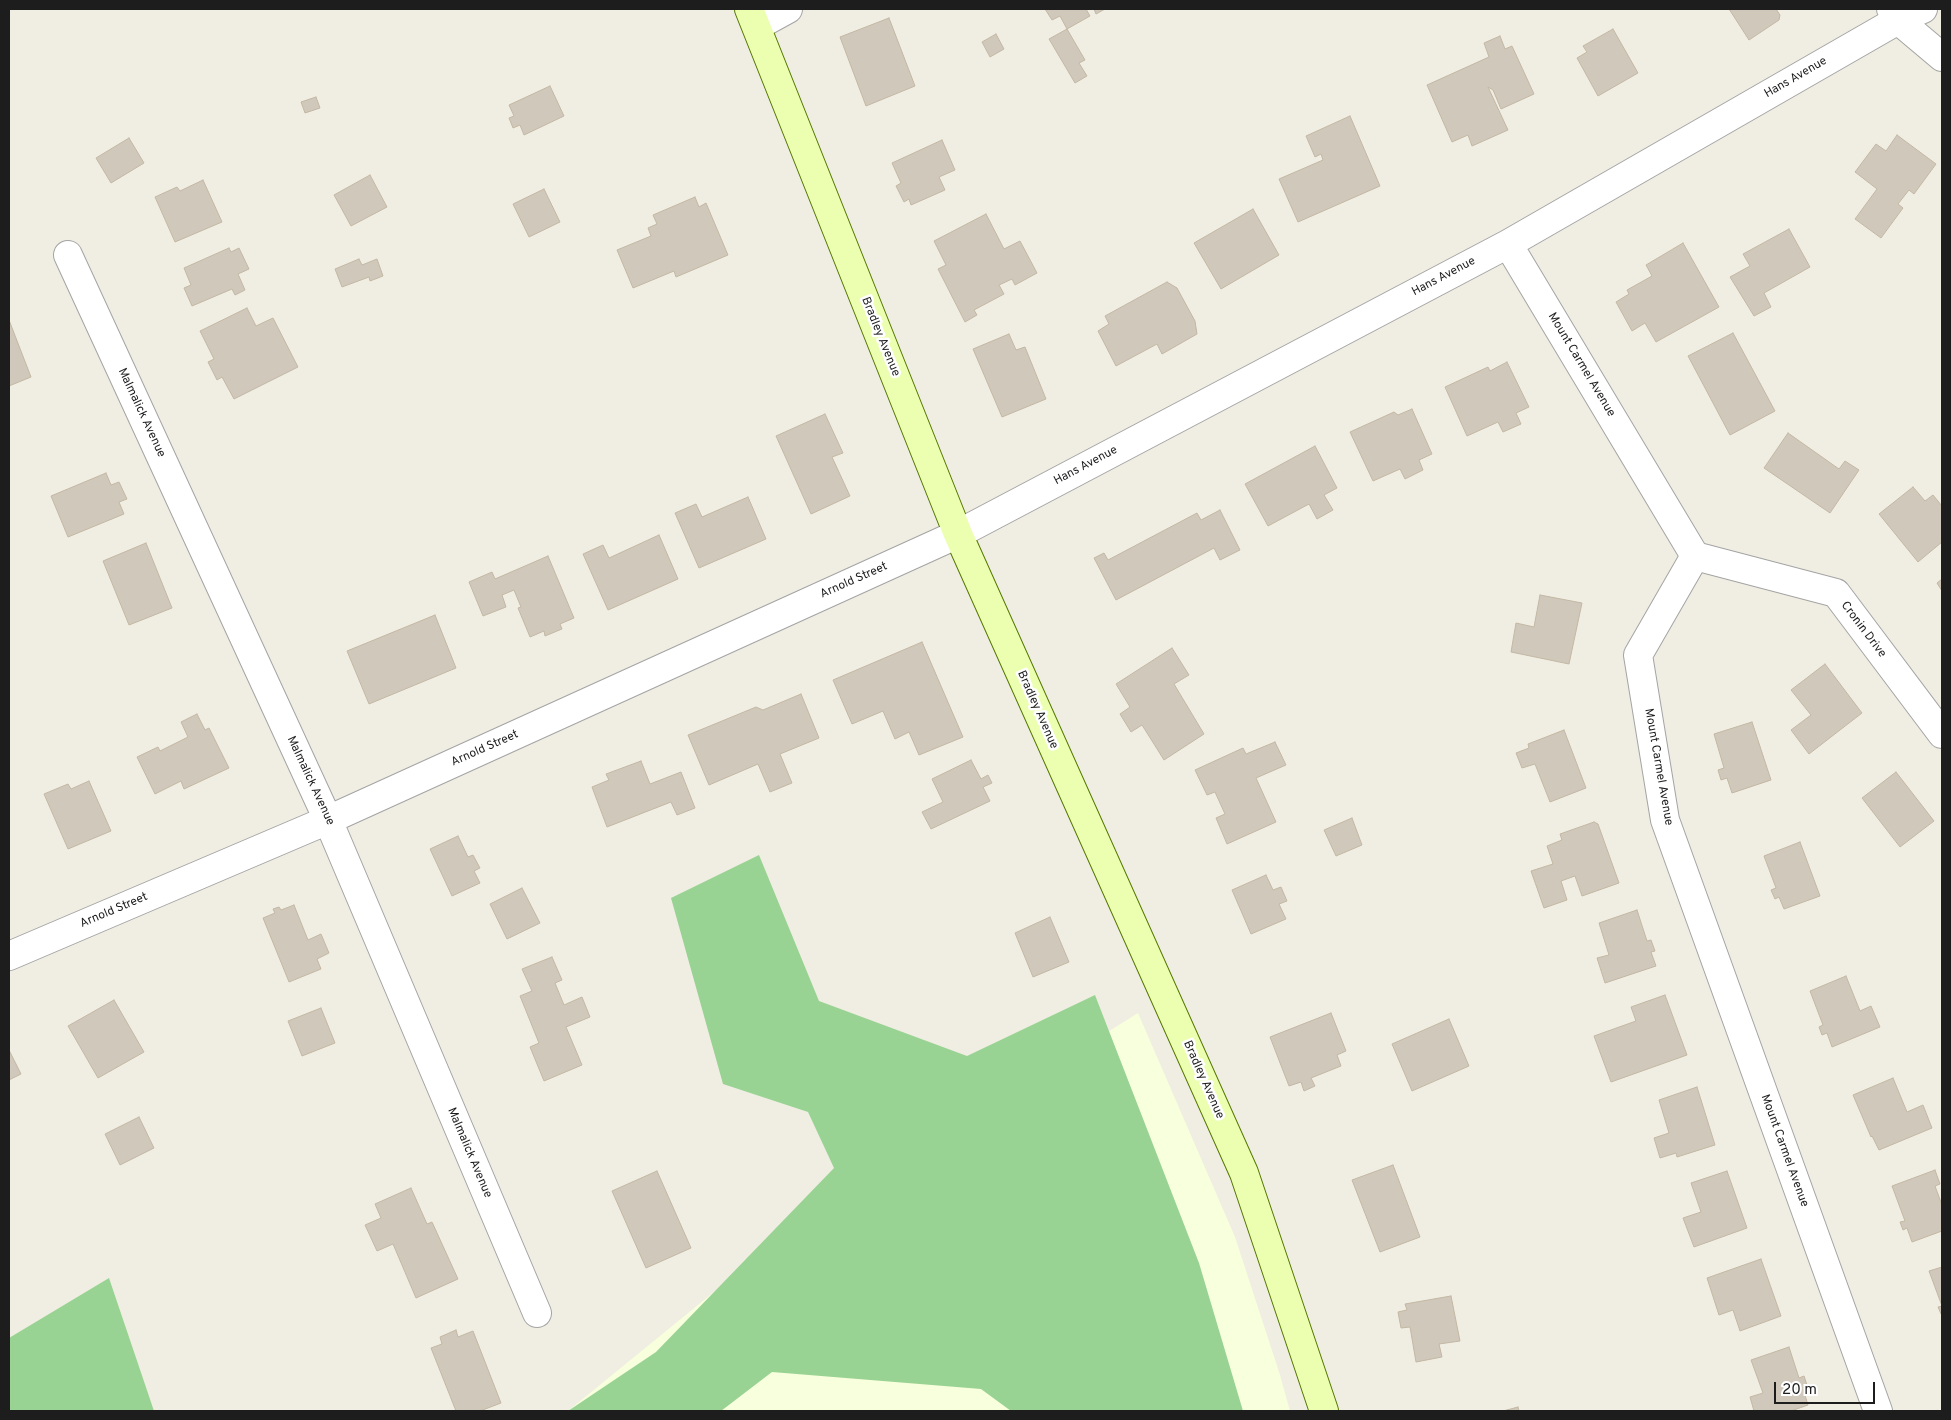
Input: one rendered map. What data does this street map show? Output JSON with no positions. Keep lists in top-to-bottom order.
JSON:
{
  "streets": {
    "street": [
      "Hans Avenue",
      "Bradley Avenue",
      "Mount Carmel Avenue",
      "Malmalick Avenue",
      "Arnold Street",
      "Cronin Drive"
    ]
  },
  "crossings": [
    ["Hans Avenue", "Bradley Avenue"],
    ["Hans Avenue", "Mount Carmel Avenue"],
    ["Hans Avenue", "Arnold Street"],
    ["Bradley Avenue", "Arnold Street"],
    ["Mount Carmel Avenue", "Cronin Drive"],
    ["Malmalick Avenue", "Arnold Street"]
  ],
  "scale_bar": "20 m"
}
